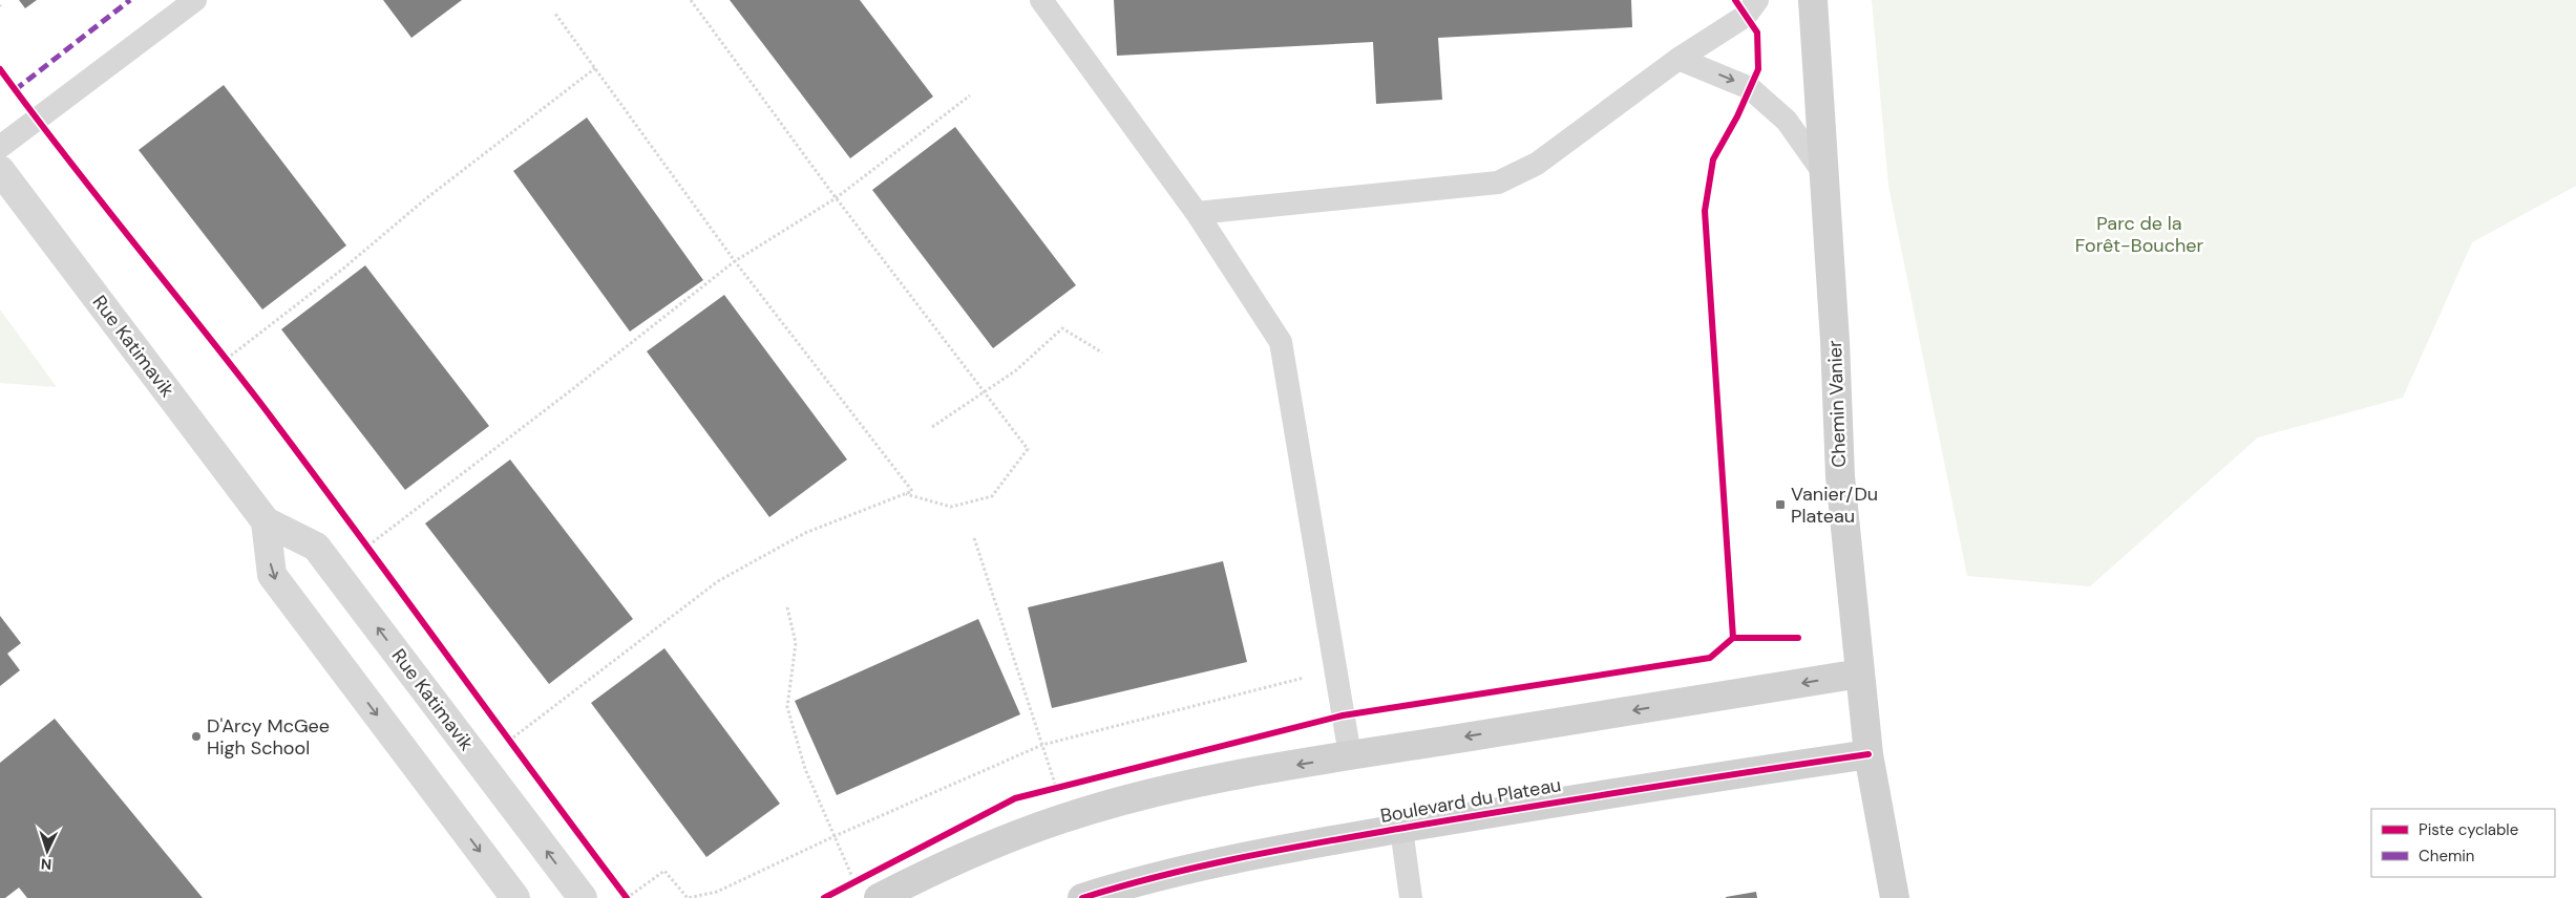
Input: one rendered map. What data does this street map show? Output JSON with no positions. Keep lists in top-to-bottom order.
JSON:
{
  "streets": {
    "main road": ["Chemin Vanier", "Boulevard du Plateau"],
    "street": ["Rue Katimavik"]
  },
  "crossings": [
    ["Chemin Vanier", "Boulevard du Plateau"]
  ],
  "parks": ["Parc de la Forêt-Boucher"],
  "places": {
    "transit": ["Vanier/Du Plateau"],
    "other": ["D'Arcy McGee High School"]
  },
  "legend": ["Piste cyclable", "Chemin"],
  "north": "bottom"
}
